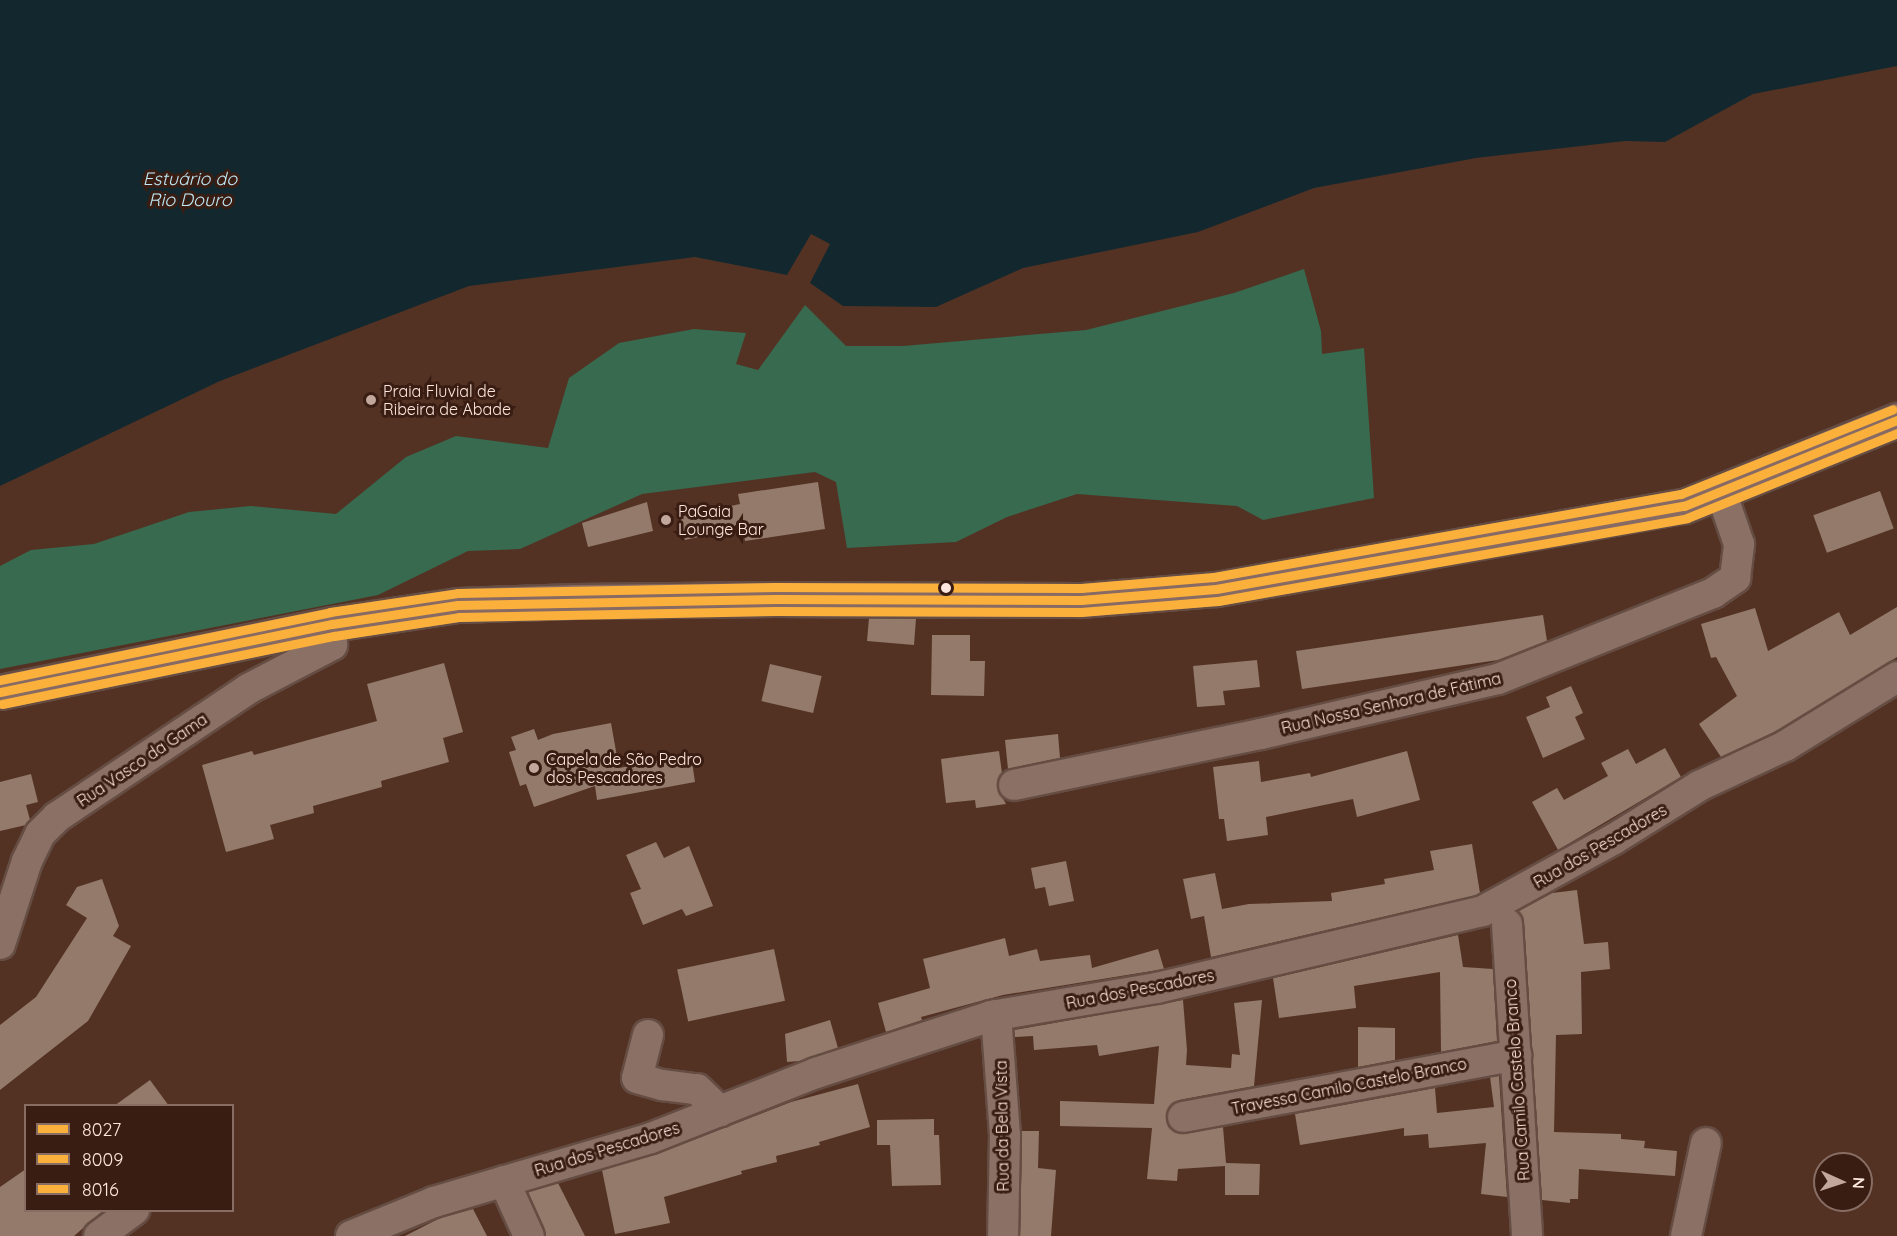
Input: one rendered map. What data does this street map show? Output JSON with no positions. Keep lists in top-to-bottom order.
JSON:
{
  "streets": {
    "street": [
      "Rua Nossa Senhora de Fátima",
      "Rua Vasco da Gama",
      "Rua dos Pescadores",
      "Rua Camilo Castelo Branco",
      "Travessa Camilo Castelo Branco",
      "Rua da Bela Vista"
    ]
  },
  "crossings": [
    ["Rua dos Pescadores", "Rua da Bela Vista"],
    ["Rua Camilo Castelo Branco", "Travessa Camilo Castelo Branco"]
  ],
  "water": ["Estuário do Rio Douro"],
  "places": ["Praia Fluvial de Ribeira de Abade", "PaGaia Lounge Bar", "Capela de São Pedro dos Pescadores"],
  "lines": ["transit line 8016", "transit line 8027", "transit line 8009"],
  "legend": ["8027", "8009", "8016"],
  "north": "right"
}
